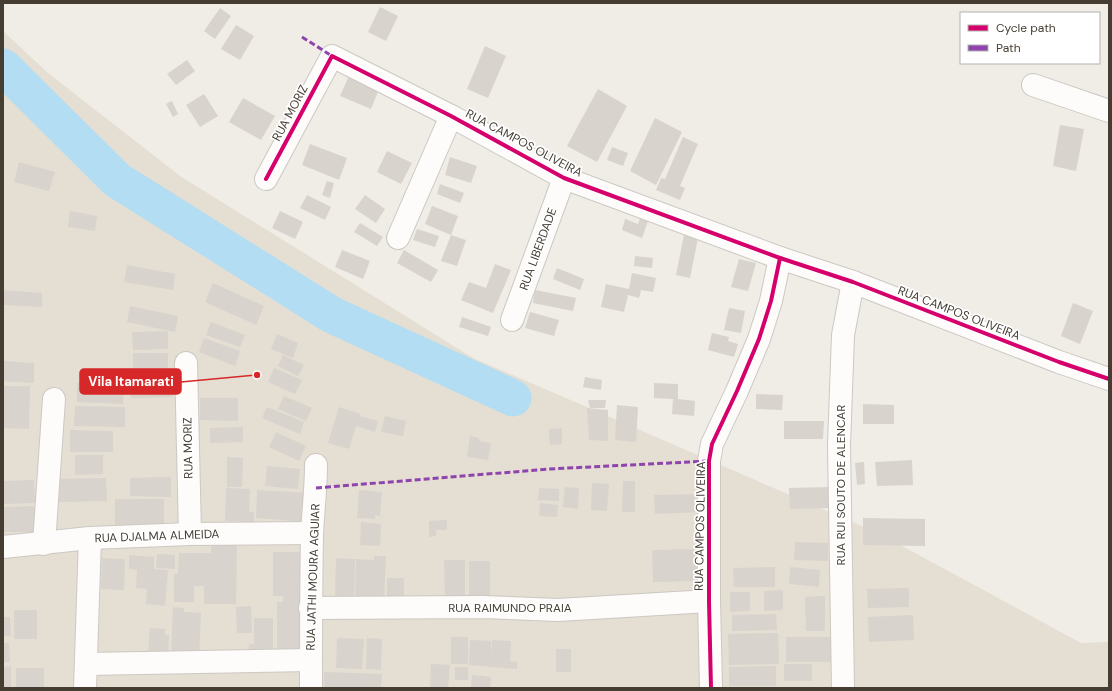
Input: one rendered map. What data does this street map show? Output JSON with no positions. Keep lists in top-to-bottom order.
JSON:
{
  "streets": {
    "street": [
      "RUA MORIZ",
      "RUA CAMPOS OLIVEIRA",
      "RUA LIBERDADE",
      "RUA RUI SOUTO DE ALENCAR",
      "RUA DJALMA ALMEIDA",
      "RUA JATHI MOURA AGUIAR",
      "RUA RAIMUNDO PRAIA"
    ]
  },
  "crossings": [
    ["RUA MORIZ", "RUA CAMPOS OLIVEIRA"],
    ["RUA MORIZ", "RUA DJALMA ALMEIDA"],
    ["RUA CAMPOS OLIVEIRA", "RUA LIBERDADE"],
    ["RUA CAMPOS OLIVEIRA", "RUA RUI SOUTO DE ALENCAR"],
    ["RUA CAMPOS OLIVEIRA", "RUA RAIMUNDO PRAIA"],
    ["RUA DJALMA ALMEIDA", "RUA JATHI MOURA AGUIAR"],
    ["RUA JATHI MOURA AGUIAR", "RUA RAIMUNDO PRAIA"]
  ],
  "places": ["Vila Itamarati"],
  "legend": ["Cycle path", "Path"]
}
